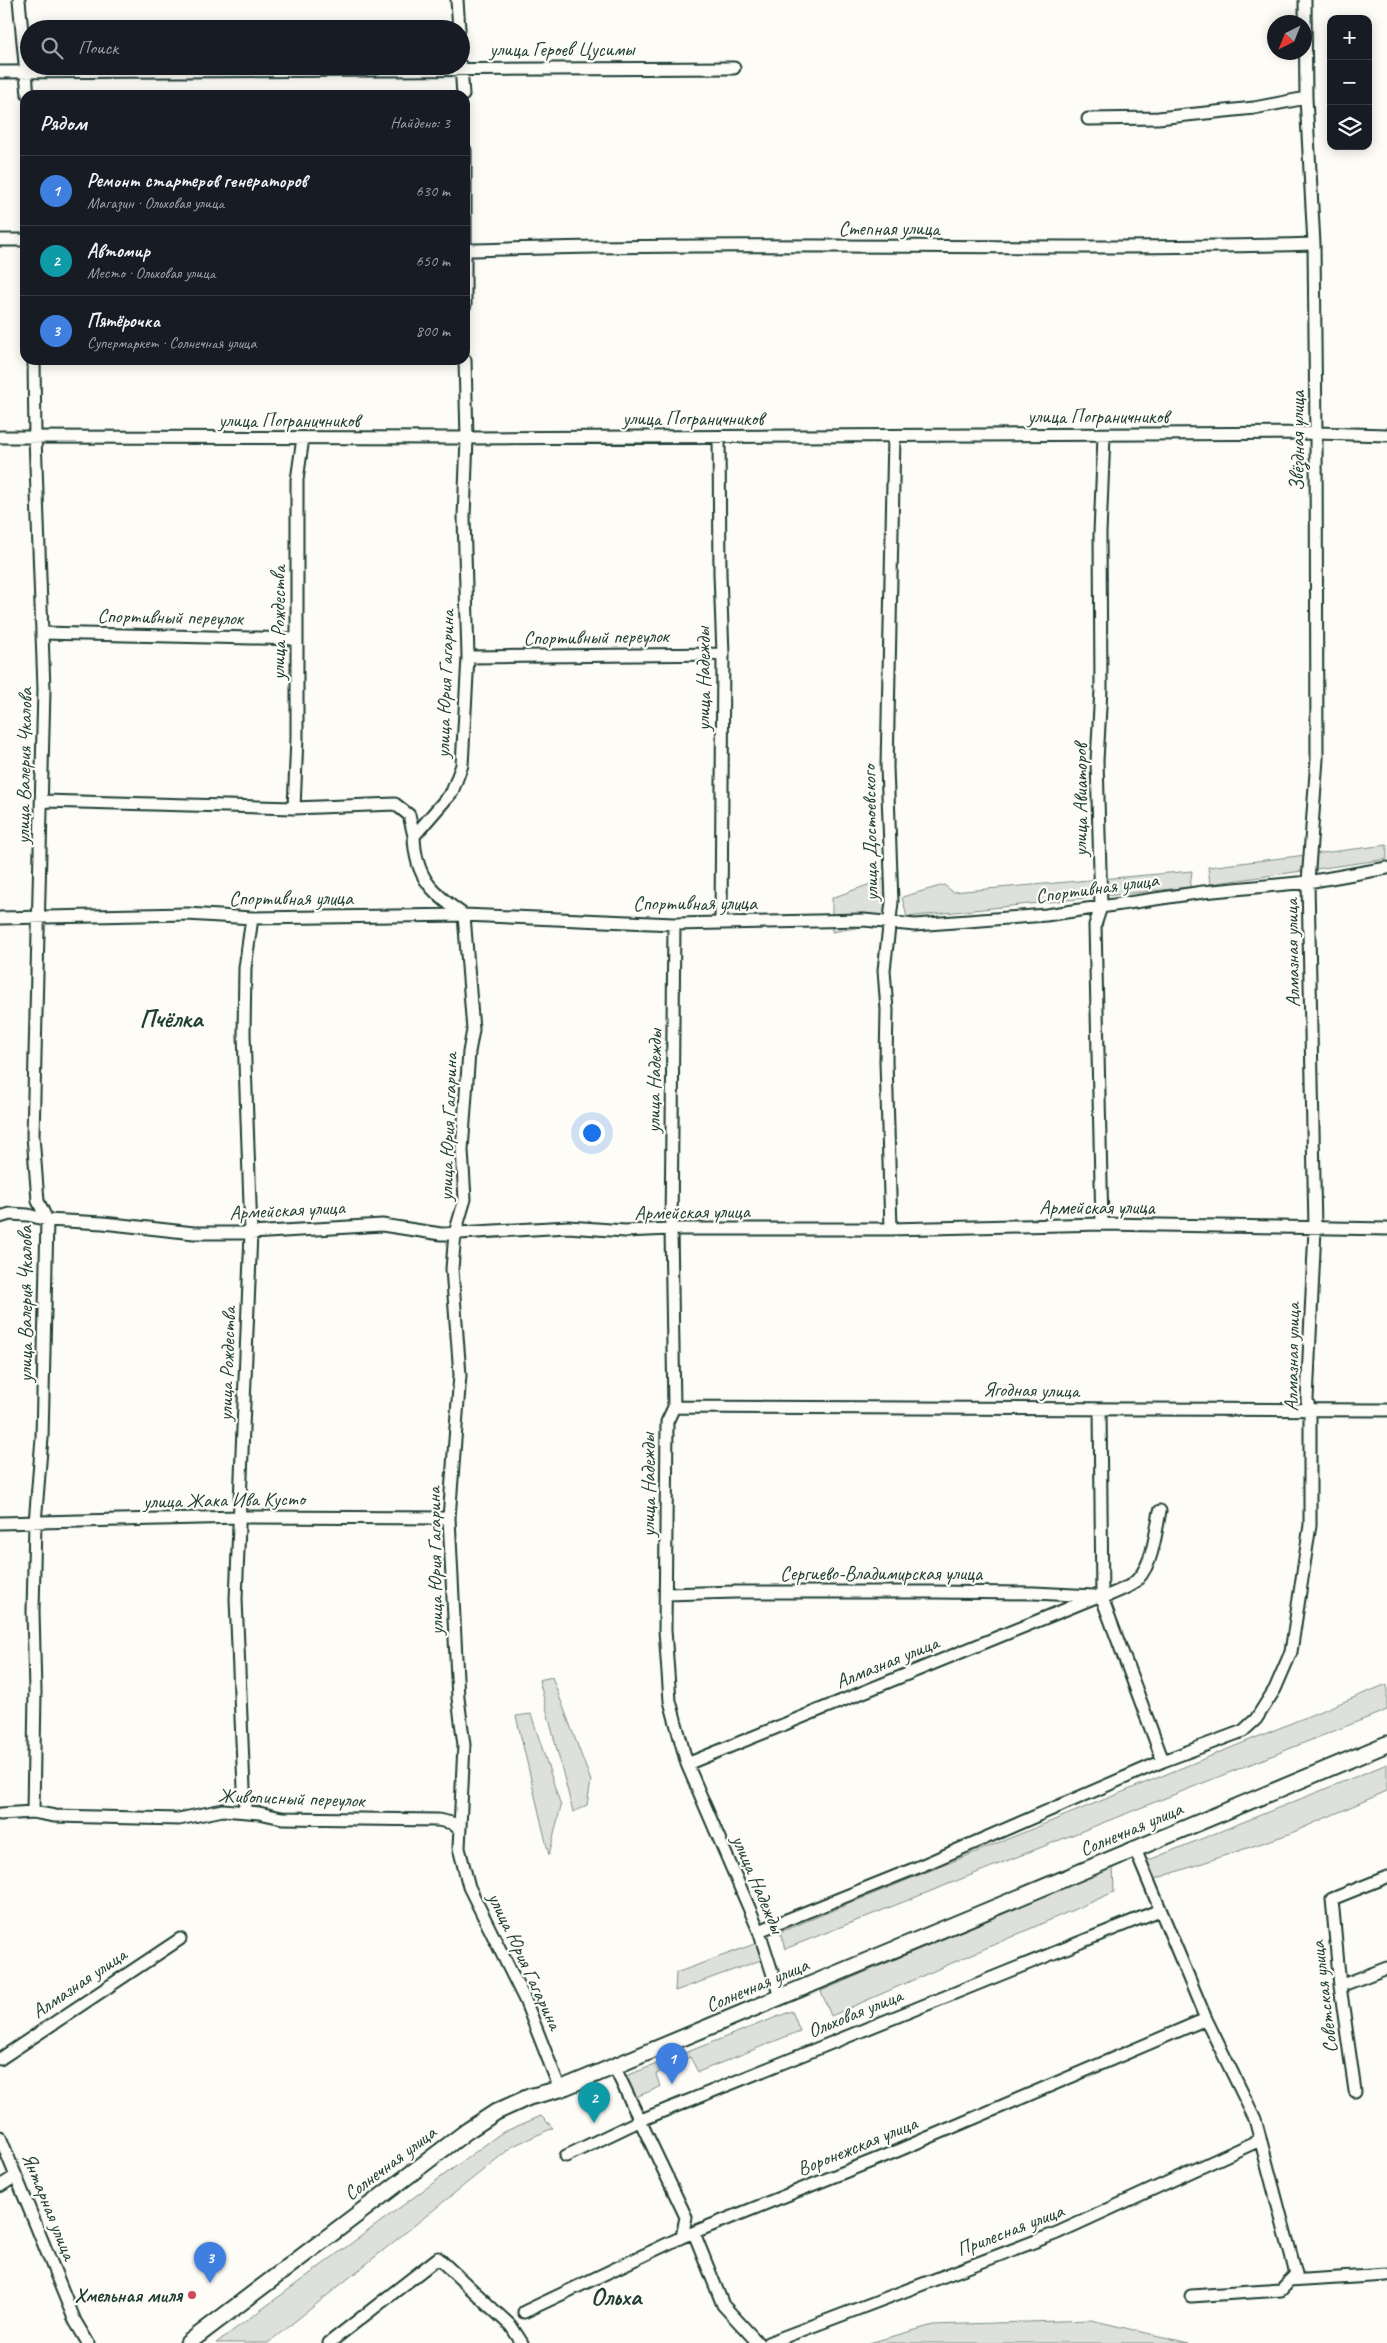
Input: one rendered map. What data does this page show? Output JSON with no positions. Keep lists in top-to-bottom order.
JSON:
{
  "streets": {
    "street": [
      "улица Героев Цусимы",
      "Степная улица",
      "улица Пограничников",
      "Звёздная улица",
      "Спортивный переулок",
      "улица Рождества",
      "улица Надежды",
      "улица Юрия Гагарина",
      "улица Валерия Чкалова",
      "улица Авиаторов",
      "улица Достоевского",
      "Спортивная улица",
      "Алмазная улица",
      "Армейская улица",
      "Ягодная улица",
      "улица Жака Ива Кусто",
      "Сергиево-Владимирская улица",
      "Живописный переулок",
      "Солнечная улица",
      "Советская улица",
      "Ольховая улица",
      "Воронежская улица",
      "Янтарная улица",
      "Прилесная улица"
    ]
  },
  "crossings": [
    ["Степная улица", "Звёздная улица"],
    ["улица Пограничников", "Звёздная улица"],
    ["улица Пограничников", "улица Рождества"],
    ["улица Пограничников", "улица Надежды"],
    ["улица Пограничников", "улица Юрия Гагарина"],
    ["улица Пограничников", "улица Валерия Чкалова"],
    ["улица Пограничников", "улица Авиаторов"],
    ["улица Пограничников", "улица Достоевского"],
    ["Звёздная улица", "Спортивная улица"],
    ["Звёздная улица", "Алмазная улица"],
    ["Спортивный переулок", "улица Рождества"],
    ["Спортивный переулок", "улица Надежды"],
    ["Спортивный переулок", "улица Юрия Гагарина"],
    ["Спортивный переулок", "улица Валерия Чкалова"],
    ["улица Рождества", "Спортивная улица"],
    ["улица Рождества", "Армейская улица"],
    ["улица Рождества", "улица Жака Ива Кусто"],
    ["улица Рождества", "Живописный переулок"],
    ["улица Надежды", "Спортивная улица"],
    ["улица Надежды", "Алмазная улица"],
    ["улица Надежды", "Армейская улица"],
    ["улица Надежды", "Ягодная улица"],
    ["улица Надежды", "Сергиево-Владимирская улица"],
    ["улица Надежды", "Солнечная улица"],
    ["улица Юрия Гагарина", "Спортивная улица"],
    ["улица Юрия Гагарина", "Армейская улица"],
    ["улица Юрия Гагарина", "улица Жака Ива Кусто"],
    ["улица Юрия Гагарина", "Живописный переулок"],
    ["улица Юрия Гагарина", "Солнечная улица"],
    ["улица Валерия Чкалова", "Спортивная улица"],
    ["улица Валерия Чкалова", "Армейская улица"],
    ["улица Валерия Чкалова", "улица Жака Ива Кусто"],
    ["улица Валерия Чкалова", "Живописный переулок"],
    ["улица Авиаторов", "Спортивная улица"],
    ["улица Авиаторов", "Армейская улица"],
    ["улица Достоевского", "Спортивная улица"],
    ["улица Достоевского", "Армейская улица"],
    ["Спортивная улица", "Алмазная улица"],
    ["Алмазная улица", "Армейская улица"],
    ["Алмазная улица", "Ягодная улица"],
    ["Алмазная улица", "Сергиево-Владимирская улица"]
  ],
  "districts": ["Пчёлка", "Ольха"],
  "places": ["Хмельная миля"],
  "north": "bottom left",
  "page": {
    "map_buttons": ["+", "−"],
    "search": "Поиск",
    "heading": ["Рядом", "Найдено: 3"],
    "list": [
      {
        "mark": "1",
        "name": "Ремонт стартеров генераторов",
        "note": "Магазин · Ольховая улица",
        "value": "630 m"
      },
      {
        "mark": "2",
        "name": "Автомир",
        "note": "Место · Ольховая улица",
        "value": "650 m"
      },
      {
        "mark": "3",
        "name": "Пятёрочка",
        "note": "Супермаркет · Солнечная улица",
        "value": "800 m"
      }
    ],
    "pins": ["1", "2", "3"]
  }
}
